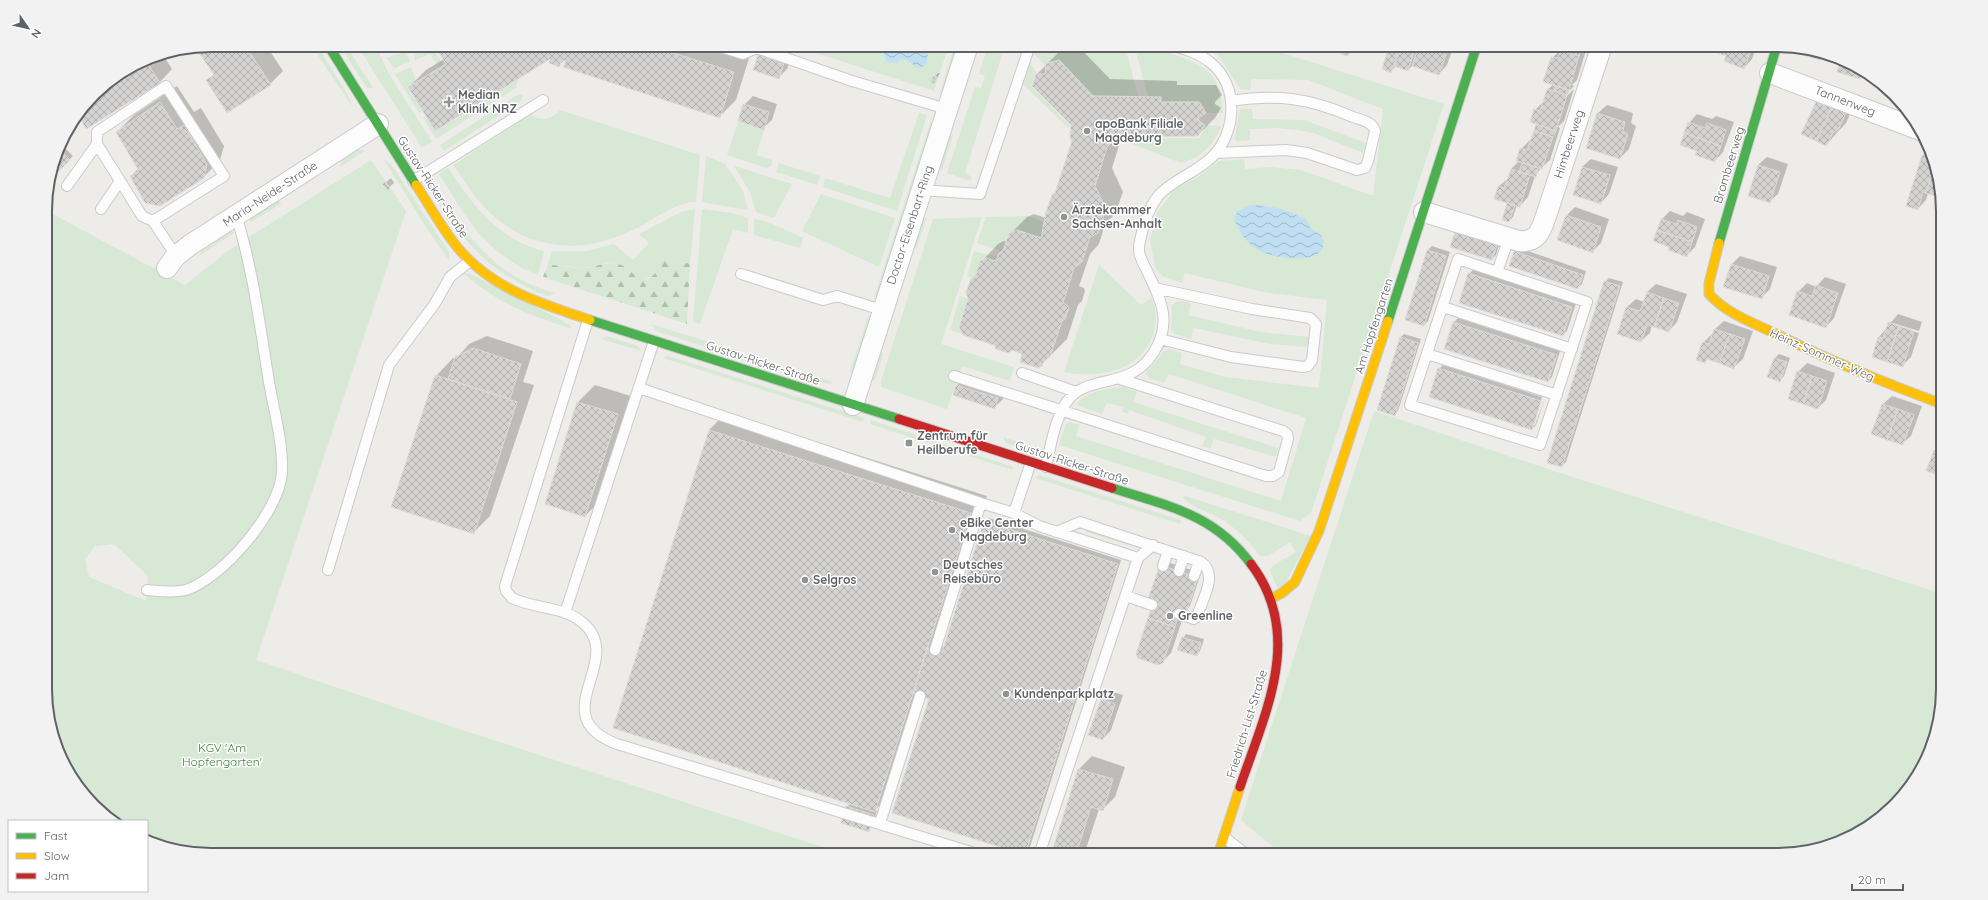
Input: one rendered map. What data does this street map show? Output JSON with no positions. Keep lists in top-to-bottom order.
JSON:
{
  "streets": {
    "street": [
      "Tannenweg",
      "Himbeerweg",
      "Brombeerweg",
      "Gustav-Ricker-Straße",
      "Maria-Neide-Straße",
      "Doctor-Eisenbart-Ring",
      "Am Hopfengarten",
      "Heinz-Sommer-Weg",
      "Friedrich-List-Straße"
    ]
  },
  "crossings": [
    ["Tannenweg", "Brombeerweg"],
    ["Brombeerweg", "Heinz-Sommer-Weg"],
    ["Gustav-Ricker-Straße", "Maria-Neide-Straße"],
    ["Gustav-Ricker-Straße", "Doctor-Eisenbart-Ring"],
    ["Gustav-Ricker-Straße", "Am Hopfengarten"],
    ["Gustav-Ricker-Straße", "Friedrich-List-Straße"],
    ["Am Hopfengarten", "Friedrich-List-Straße"]
  ],
  "parks": ["KGV 'Am Hopfengarten'"],
  "places": {
    "health": ["Median Klinik NRZ"],
    "other": [
      "apoBank Filiale Magdeburg",
      "Ärztekammer Sachsen-Anhalt",
      "eBike Center Magdeburg",
      "Deutsches Reisebüro",
      "Selgros",
      "Greenline",
      "Kundenparkplatz"
    ],
    "transit": ["Zentrum für Heilberufe"]
  },
  "legend": ["Fast", "Slow", "Jam"],
  "scale_bar": "20 m",
  "north": "bottom right"
}
